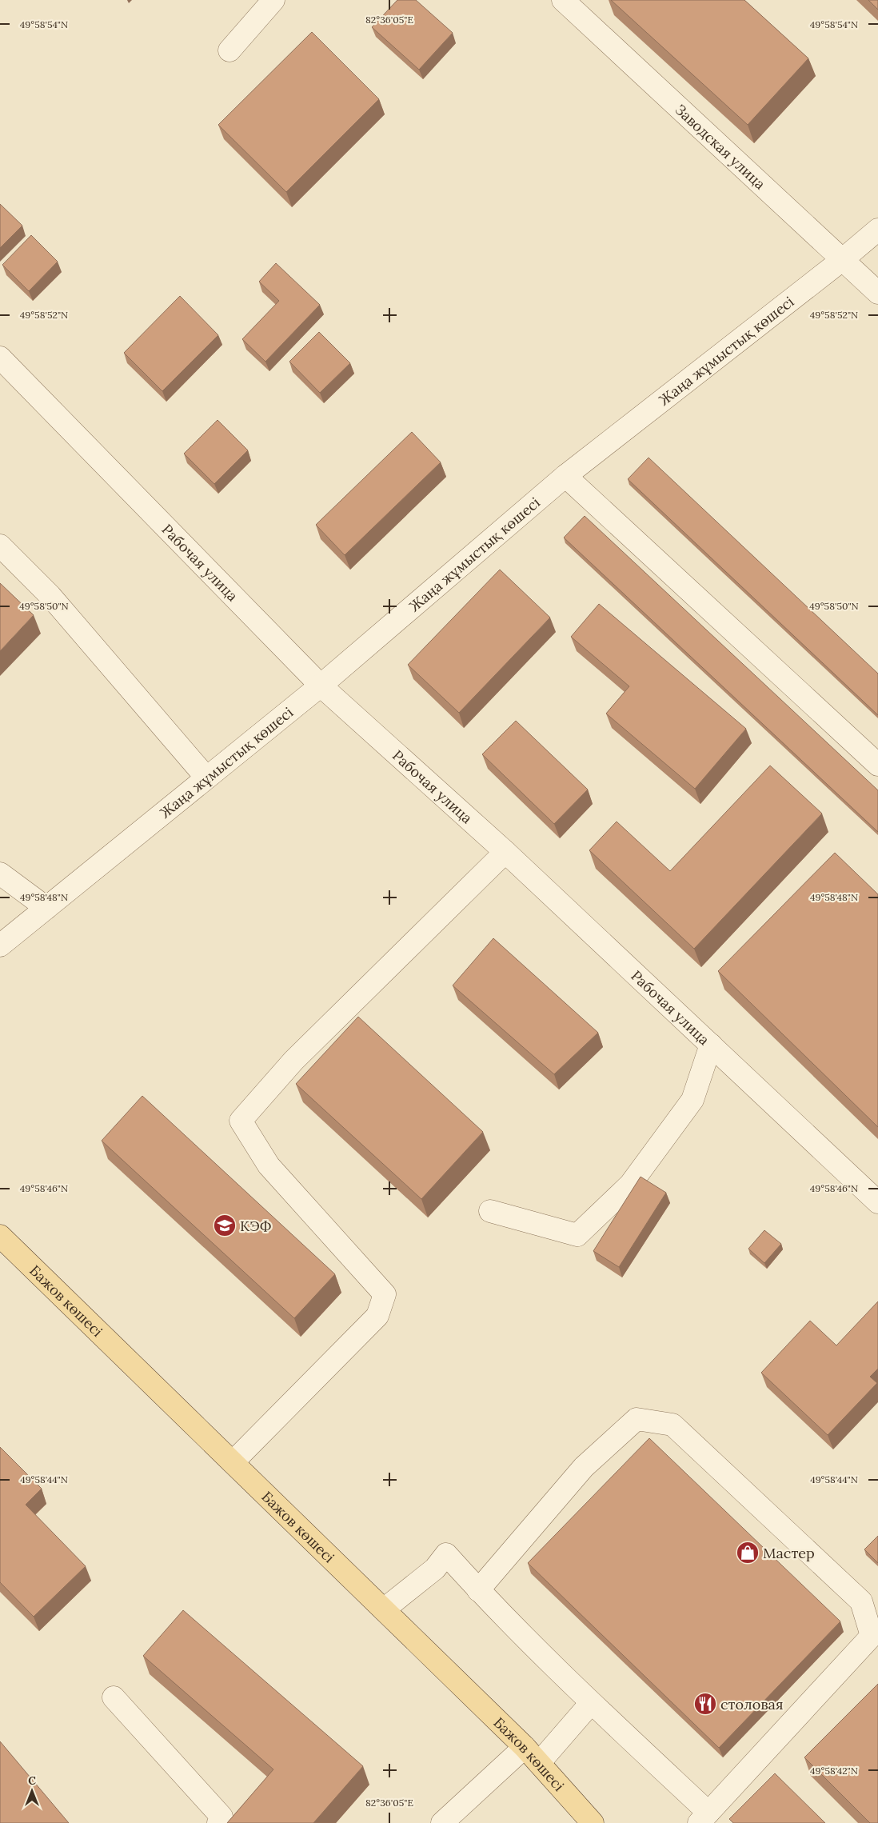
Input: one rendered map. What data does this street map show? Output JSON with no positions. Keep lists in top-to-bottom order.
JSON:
{
  "streets": {
    "main road": ["Бажов көшесі"],
    "street": ["Заводская улица", "Жаңа жұмыстық көшесі", "Рабочая улица"]
  },
  "crossings": [
    ["Заводская улица", "Жаңа жұмыстық көшесі"],
    ["Жаңа жұмыстық көшесі", "Рабочая улица"]
  ],
  "places": {
    "school or university": ["КЭФ"],
    "shop": ["Мастер"],
    "restaurant": ["столовая"]
  },
  "north": "top",
  "coordinates": [
    "82°36'05\"E",
    "49°58'54\"N",
    "49°58'52\"N",
    "49°58'50\"N",
    "49°58'48\"N",
    "49°58'46\"N",
    "49°58'44\"N",
    "49°58'42\"N"
  ]
}
